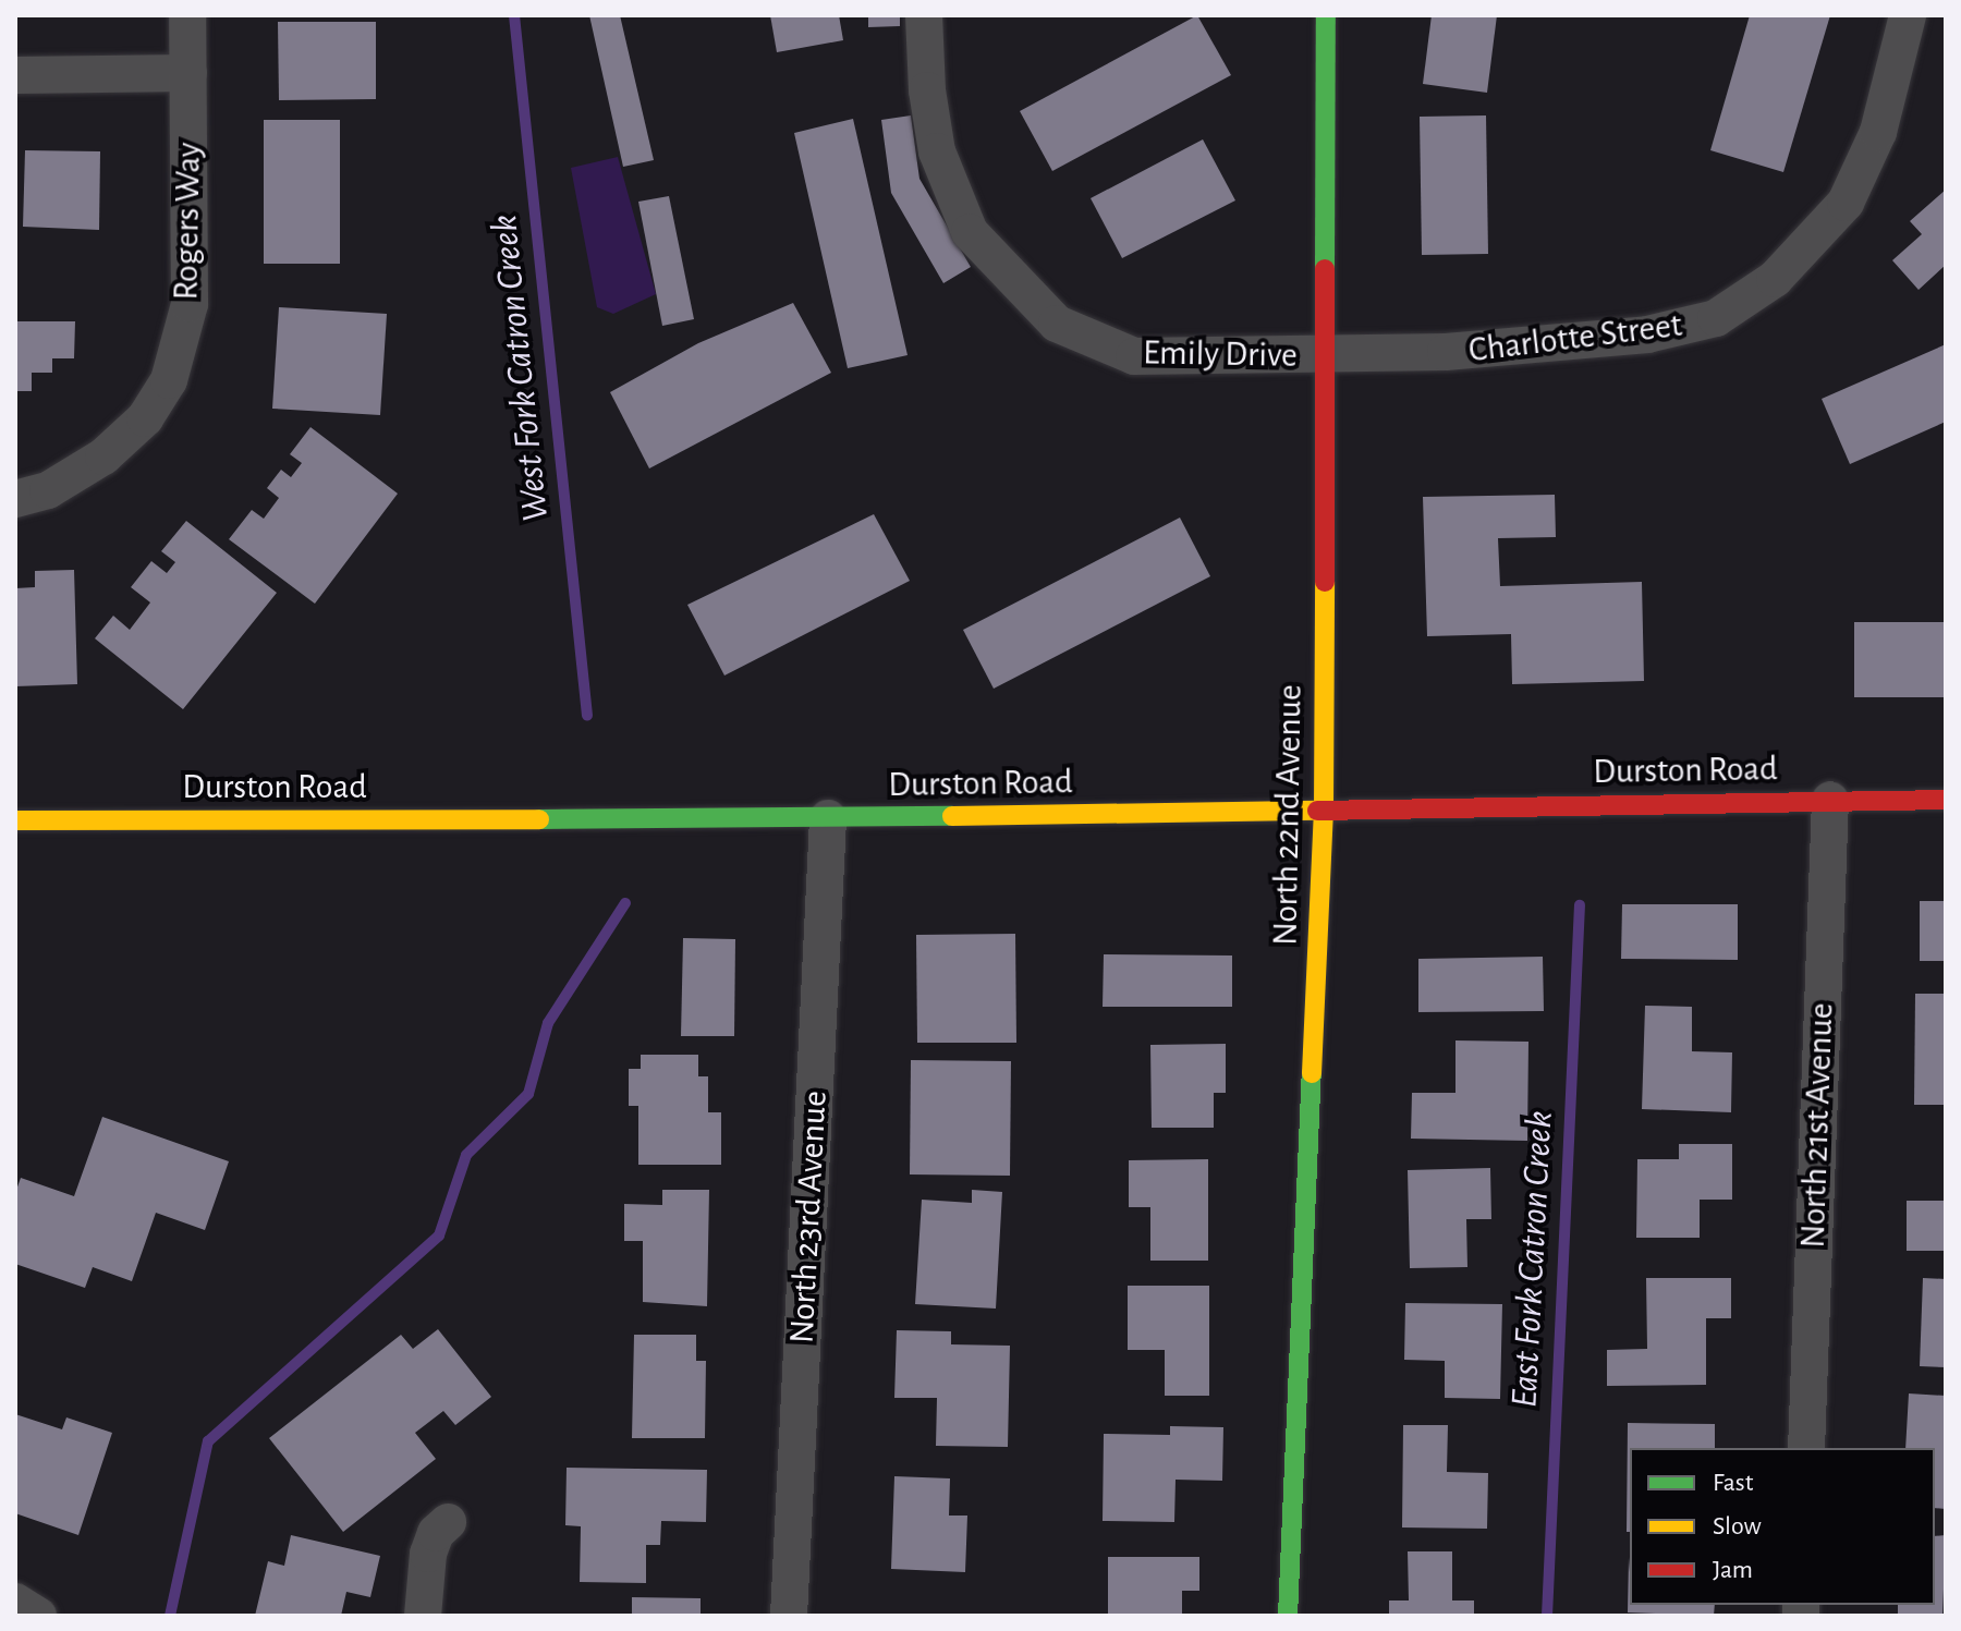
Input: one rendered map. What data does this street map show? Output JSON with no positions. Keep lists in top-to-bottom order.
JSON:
{
  "streets": {
    "main road": ["Durston Road", "North 22nd Avenue"],
    "street": [
      "Rogers Way",
      "Charlotte Street",
      "Emily Drive",
      "North 21st Avenue",
      "North 23rd Avenue"
    ]
  },
  "crossings": [
    ["Charlotte Street", "Emily Drive"],
    ["Charlotte Street", "North 22nd Avenue"],
    ["Emily Drive", "North 22nd Avenue"],
    ["Durston Road", "North 22nd Avenue"],
    ["Durston Road", "North 21st Avenue"],
    ["Durston Road", "North 23rd Avenue"]
  ],
  "water": ["West Fork Catron Creek", "East Fork Catron Creek"],
  "legend": ["Fast", "Slow", "Jam"]
}
